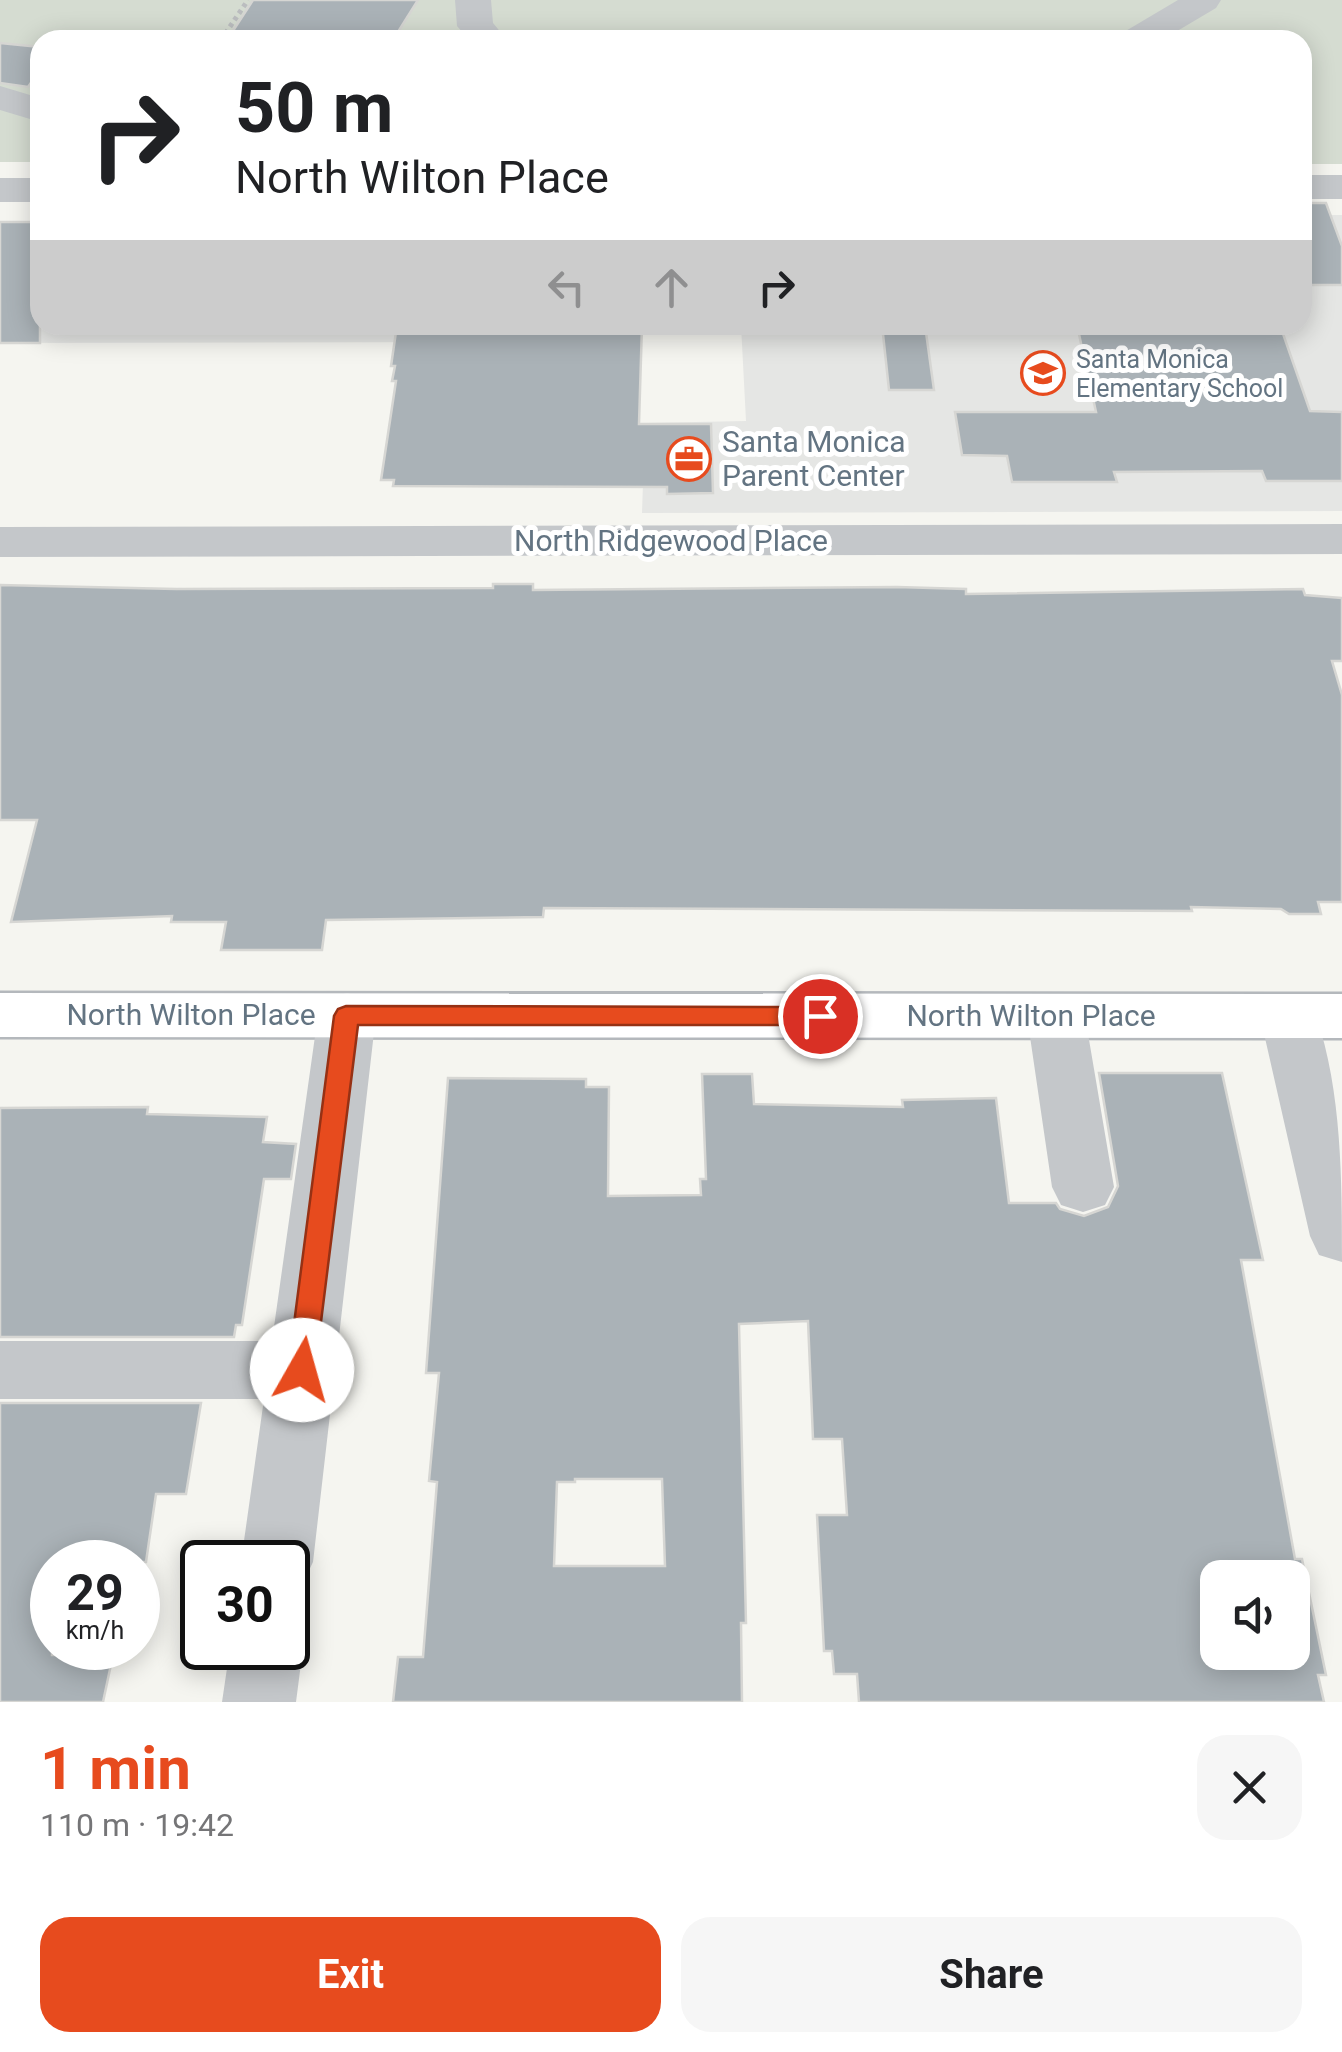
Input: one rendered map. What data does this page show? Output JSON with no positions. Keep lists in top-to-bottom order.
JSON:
{
  "streets": {
    "main road": ["North Wilton Place"],
    "street": ["North Ridgewood Place"]
  },
  "places": {
    "school or university": ["Santa Monica Elementary School"],
    "office": ["Santa Monica Parent Center"]
  },
  "page": {
    "turn": ["50 m", "North Wilton Place"],
    "speed": "29 km/h",
    "limit": "30",
    "heading": ["1 min", "110 m · 19:42"],
    "buttons": ["Exit", "Share"]
  }
}
